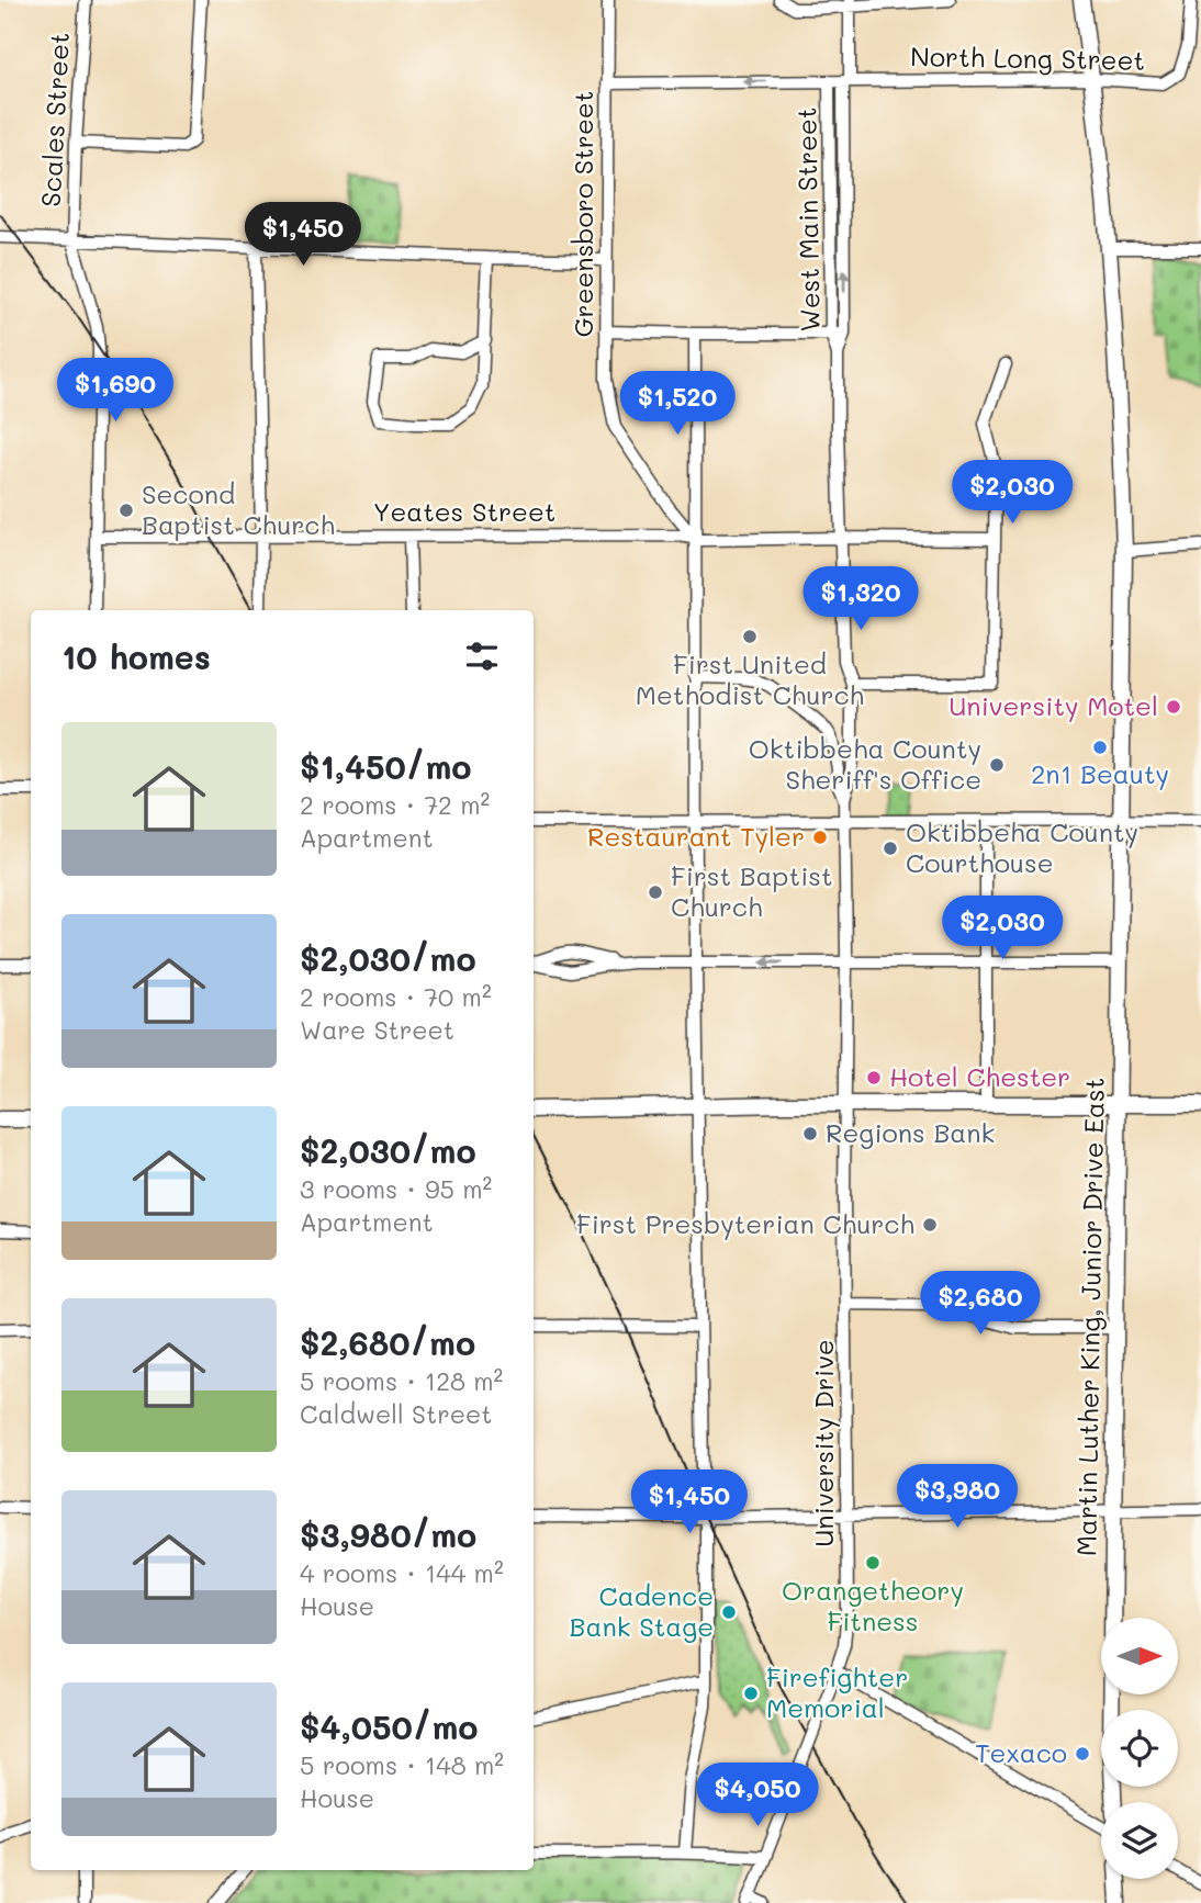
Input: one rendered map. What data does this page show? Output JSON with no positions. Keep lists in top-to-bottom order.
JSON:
{
  "streets": {
    "main road": ["Martin Luther King, Junior Drive East"],
    "street": [
      "North Long Street",
      "Scales Street",
      "Greensboro Street",
      "West Main Street",
      "Yeates Street",
      "University Drive"
    ]
  },
  "crossings": [
    ["North Long Street", "Greensboro Street"],
    ["North Long Street", "West Main Street"],
    ["North Long Street", "Martin Luther King, Junior Drive East"],
    ["Scales Street", "Yeates Street"],
    ["Greensboro Street", "Yeates Street"],
    ["West Main Street", "Yeates Street"]
  ],
  "places": [
    "Second Baptist Church",
    "First United Methodist Church",
    "University Motel",
    "2n1 Beauty",
    "Oktibbeha County Sheriff's Office",
    "Restaurant Tyler",
    "Oktibbeha County Courthouse",
    "First Baptist Church",
    "Hotel Chester",
    "Regions Bank",
    "First Presbyterian Church",
    "Orangetheory Fitness",
    "Cadence Bank Stage",
    "Firefighter Memorial",
    "Texaco"
  ],
  "north": "right",
  "page": {
    "price": [
      "$1,450",
      "$1,690",
      "$1,520",
      "$2,030",
      "$1,320",
      "$2,030",
      "$2,680",
      "$3,980",
      "$1,450",
      "$4,050"
    ],
    "heading": "10 homes",
    "list": [
      {
        "name": "$1,450/mo",
        "note": "2 rooms · 72 m² · Apartment"
      },
      {
        "name": "$2,030/mo",
        "note": "2 rooms · 70 m² · Ware Street"
      },
      {
        "name": "$2,030/mo",
        "note": "3 rooms · 95 m² · Apartment"
      },
      {
        "name": "$2,680/mo",
        "note": "5 rooms · 128 m² · Caldwell Street"
      },
      {
        "name": "$3,980/mo",
        "note": "4 rooms · 144 m² · House"
      },
      {
        "name": "$4,050/mo",
        "note": "5 rooms · 148 m² · House"
      }
    ]
  }
}
